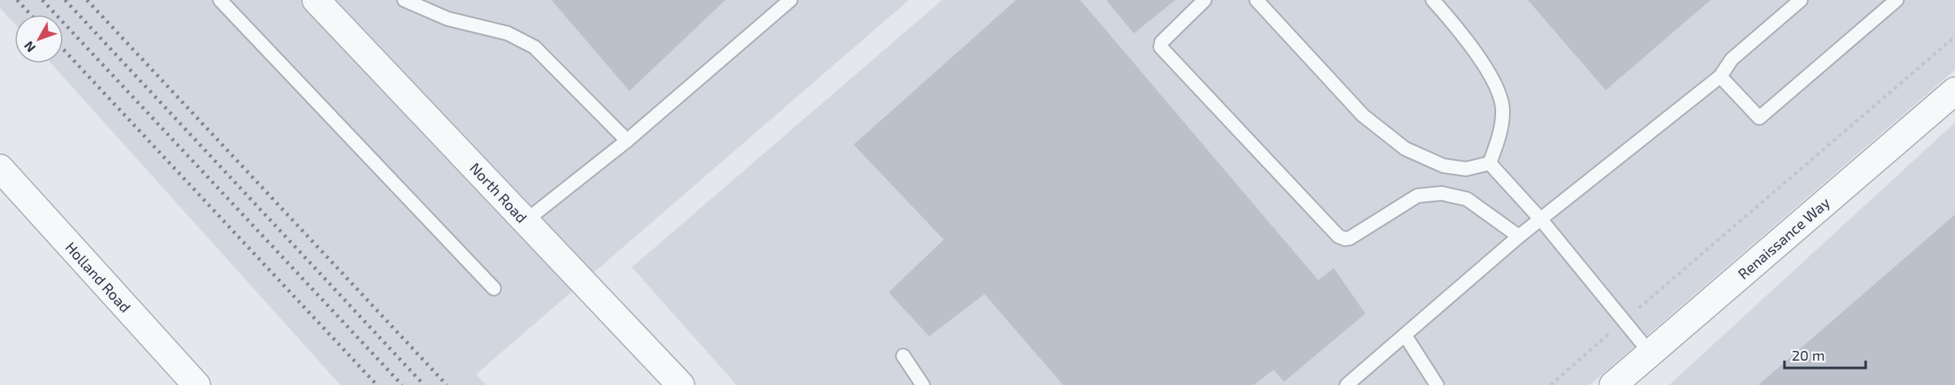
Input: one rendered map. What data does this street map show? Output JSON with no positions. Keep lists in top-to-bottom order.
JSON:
{
  "streets": {
    "street": ["North Road", "Renaissance Way", "Holland Road"]
  },
  "scale_bar": "20 m",
  "north": "bottom left"
}
